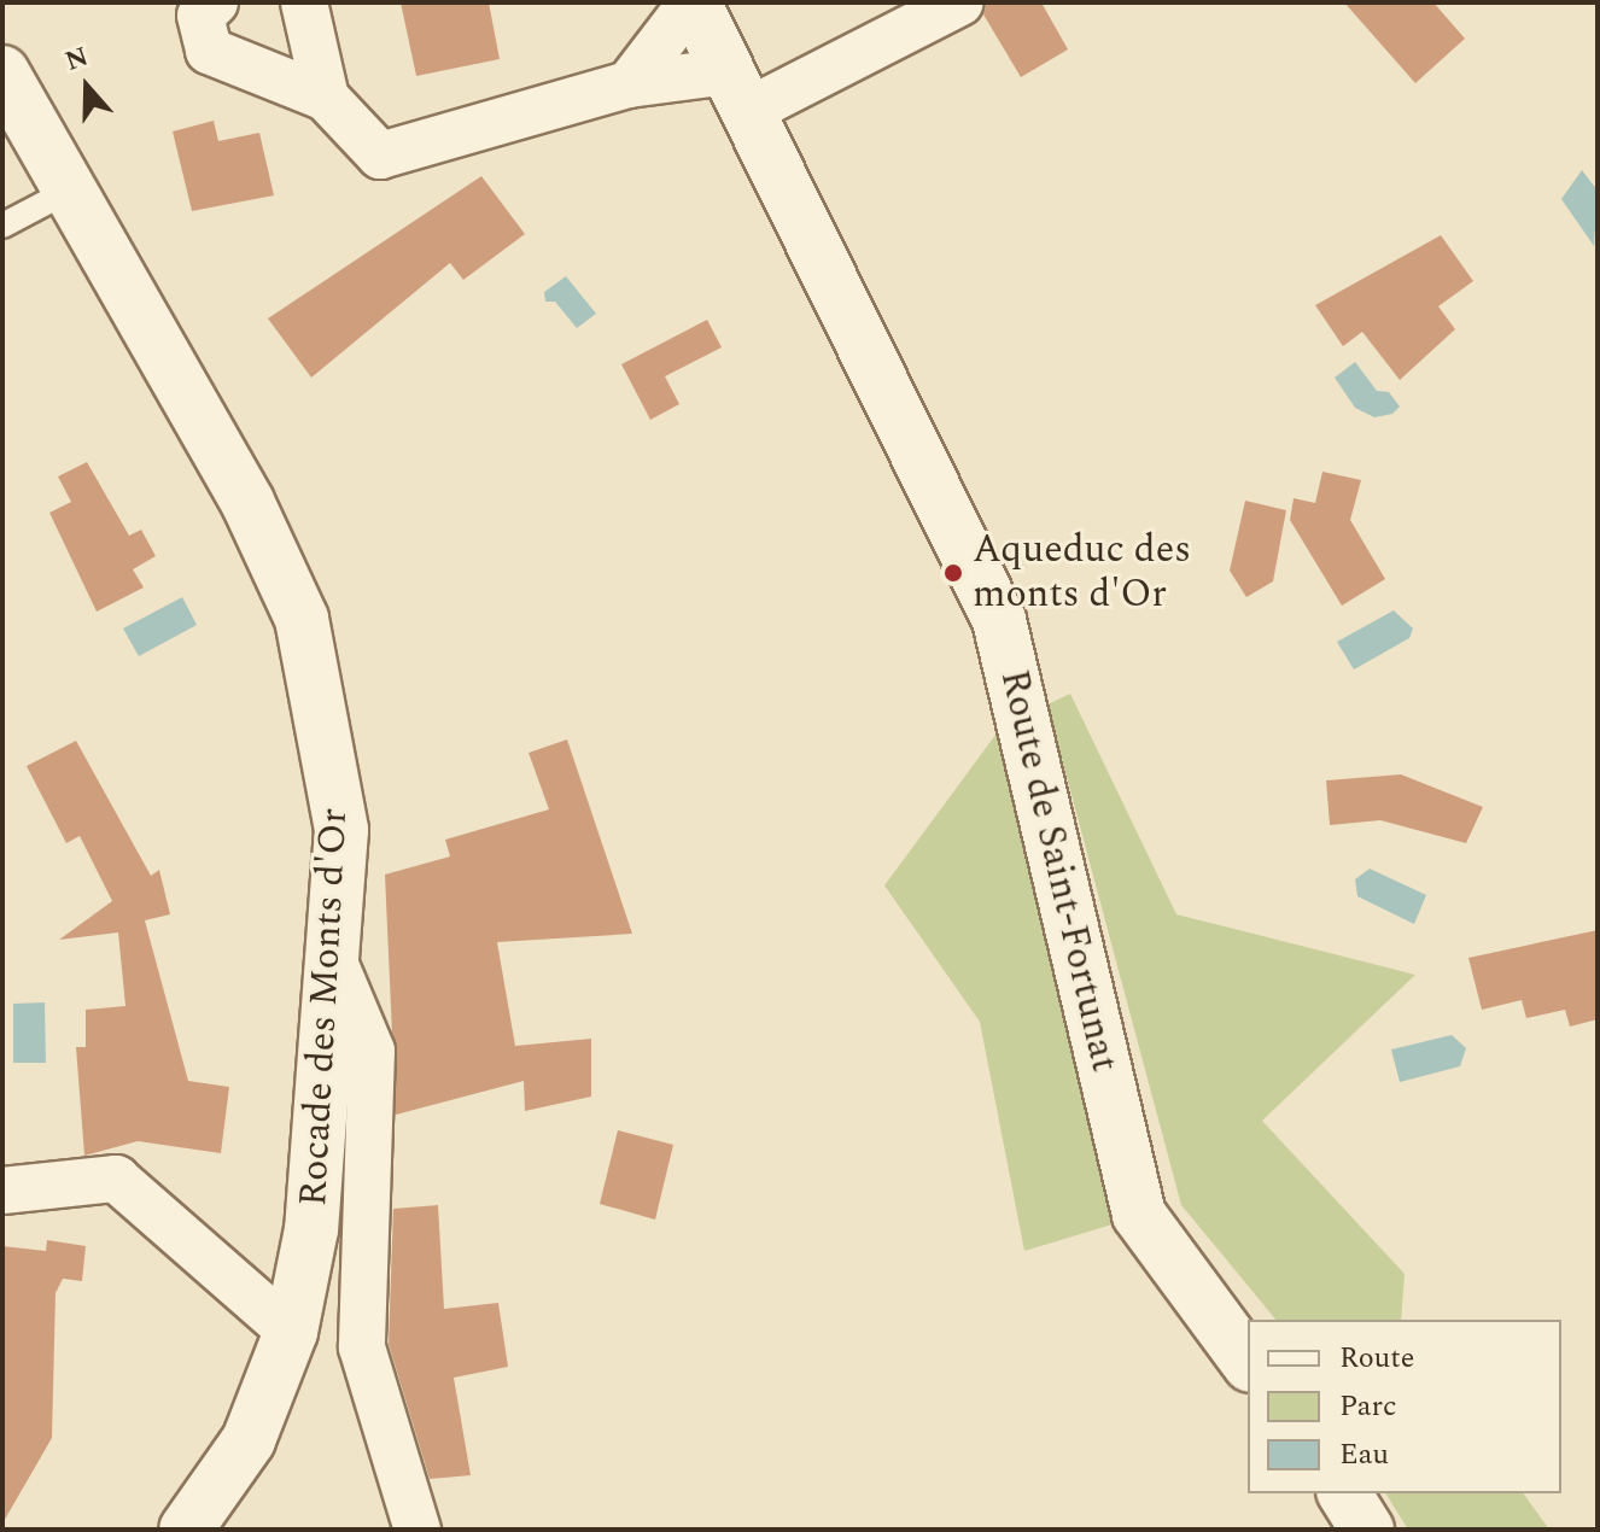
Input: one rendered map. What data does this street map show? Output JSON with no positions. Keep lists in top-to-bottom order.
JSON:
{
  "streets": {
    "street": ["Route de Saint-Fortunat", "Rocade des Monts d'Or"]
  },
  "places": ["Aqueduc des monts d'Or"],
  "legend": ["Route", "Parc", "Eau"],
  "north": "top"
}
